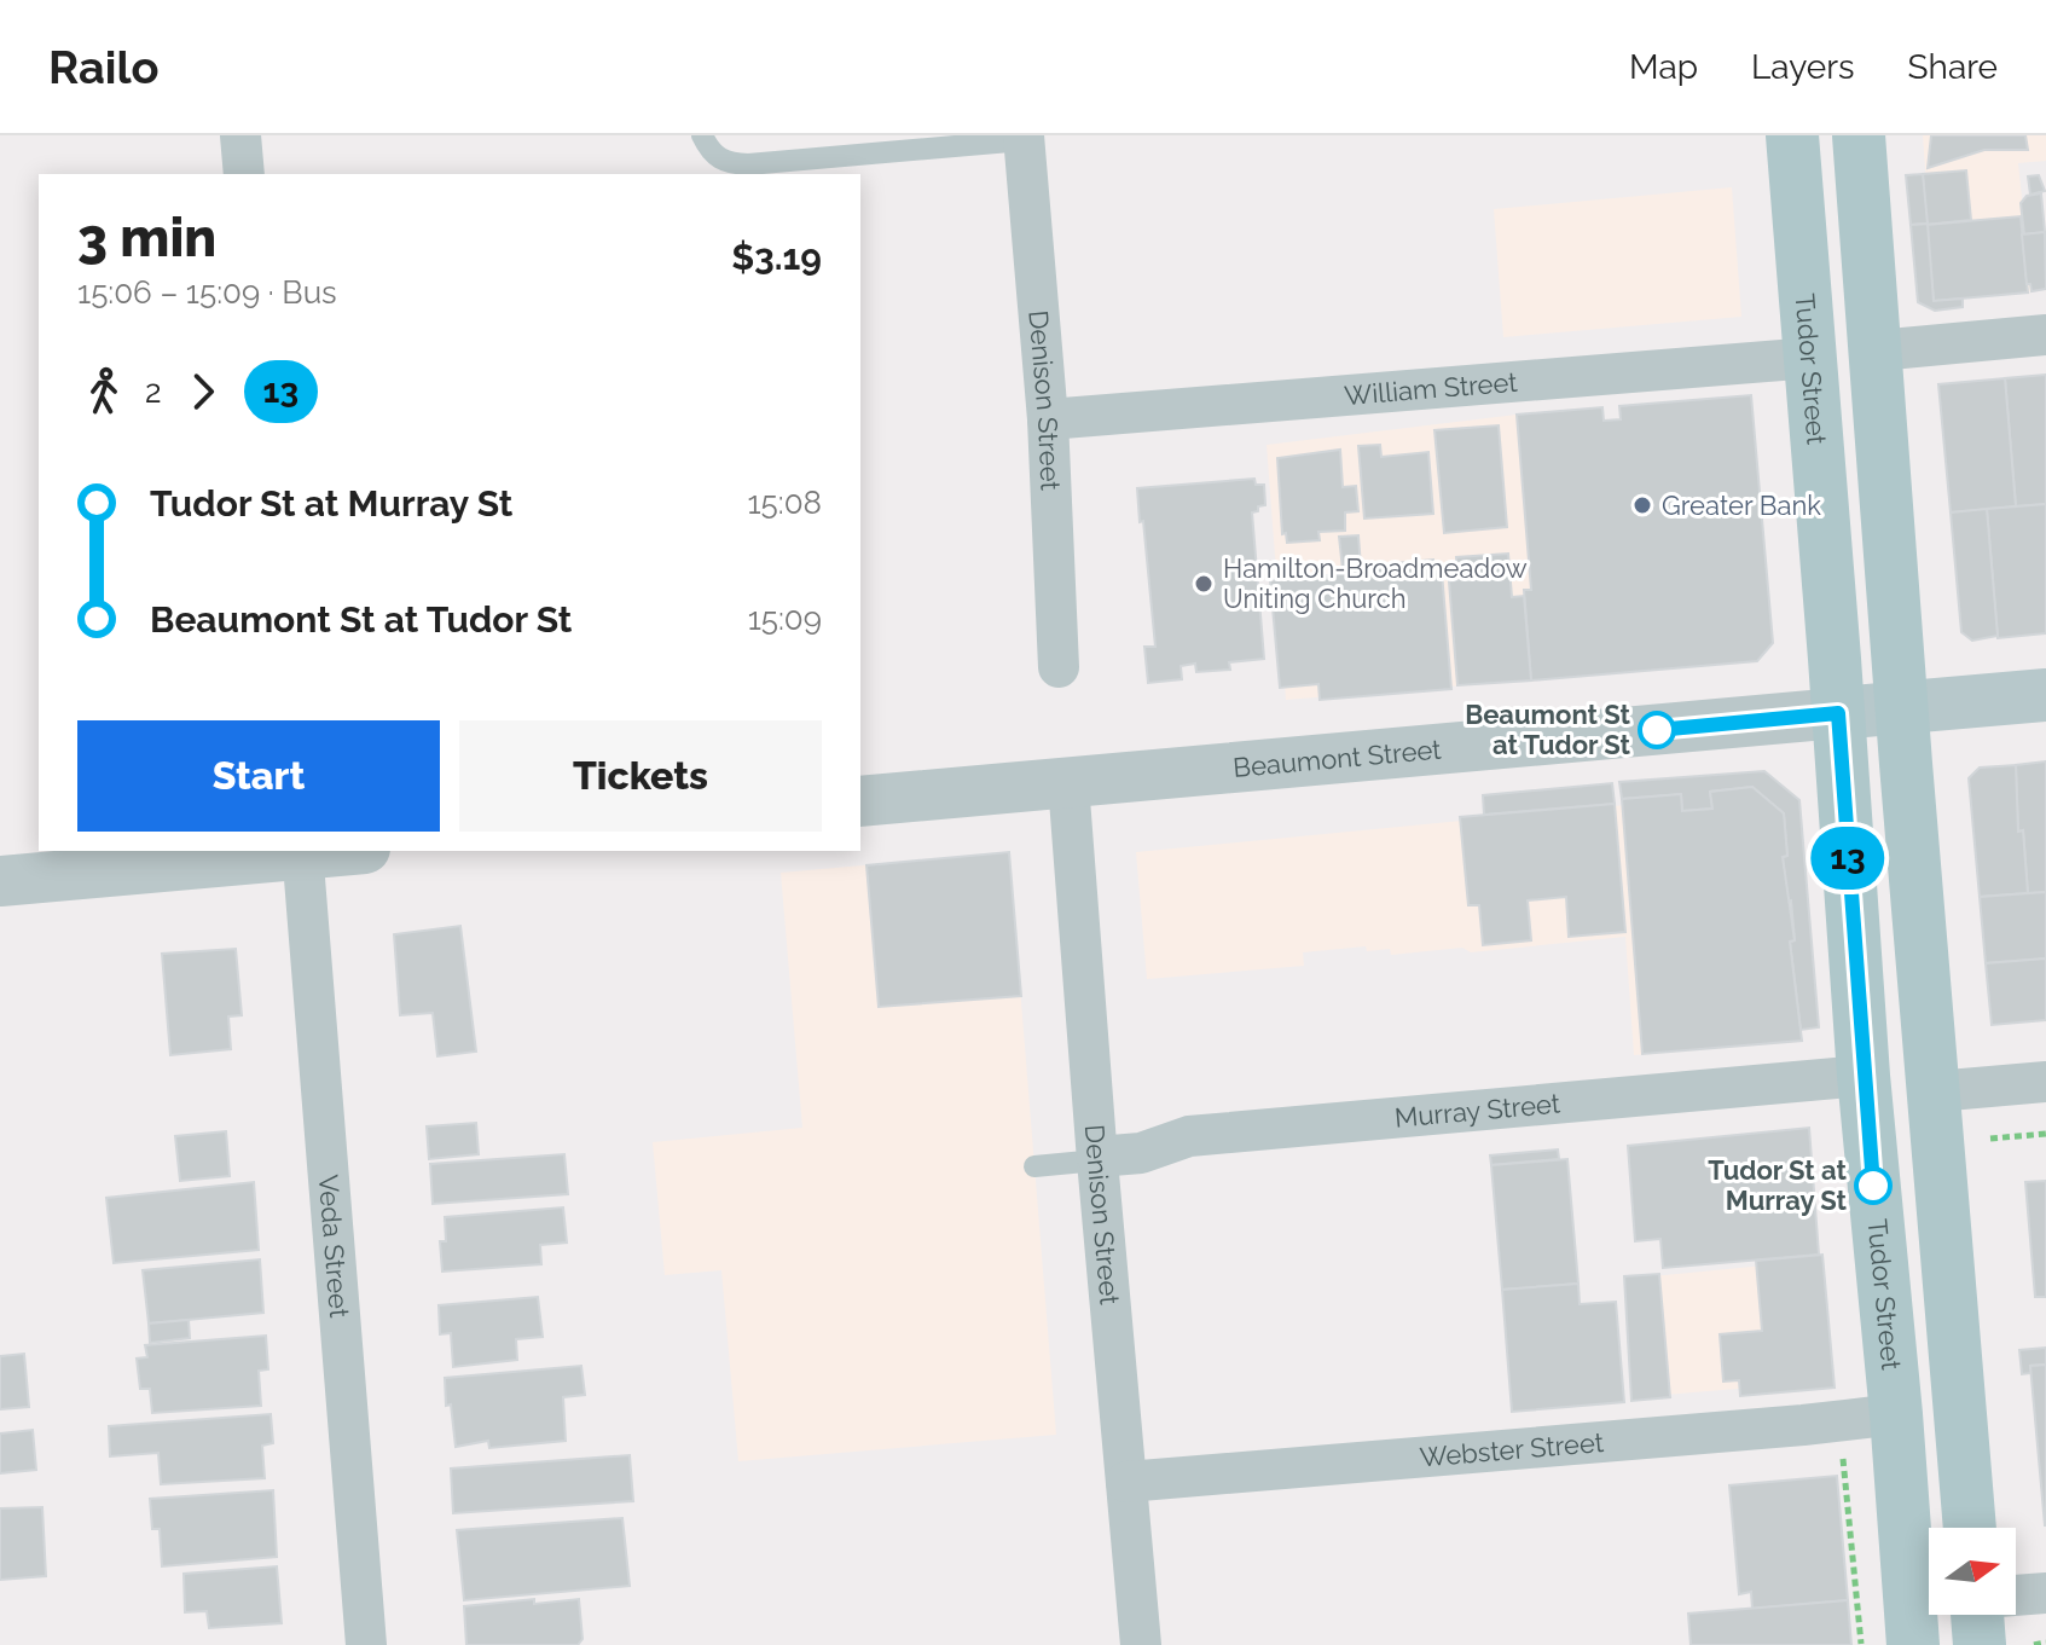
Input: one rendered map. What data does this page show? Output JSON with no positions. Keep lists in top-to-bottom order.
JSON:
{
  "streets": {
    "main road": ["Tudor Street", "Beaumont Street"],
    "street": [
      "William Street",
      "Denison Street",
      "Murray Street",
      "Veda Street",
      "Webster Street"
    ]
  },
  "crossings": [
    ["Tudor Street", "William Street"],
    ["Tudor Street", "Beaumont Street"],
    ["Tudor Street", "Murray Street"],
    ["Tudor Street", "Webster Street"],
    ["William Street", "Denison Street"],
    ["Denison Street", "Beaumont Street"],
    ["Denison Street", "Murray Street"],
    ["Denison Street", "Webster Street"]
  ],
  "places": [
    "Greater Bank",
    "Hamilton-Broadmeadow Uniting Church",
    "Beaumont St at Tudor St",
    "Tudor St at Murray St"
  ],
  "lines": ["bus line 13"],
  "north": "right",
  "page": {
    "header": "Railo",
    "nav": ["Map", "Layers", "Share"],
    "on_map": "13",
    "heading": ["3 min", "15:06 – 15:09 · Bus", "$3.19"],
    "legs": ["2", "13"],
    "list": [
      {
        "name": "Tudor St at Murray St",
        "value": "15:08"
      },
      {
        "name": "Beaumont St at Tudor St",
        "value": "15:09"
      }
    ],
    "buttons": ["Start", "Tickets"]
  }
}
